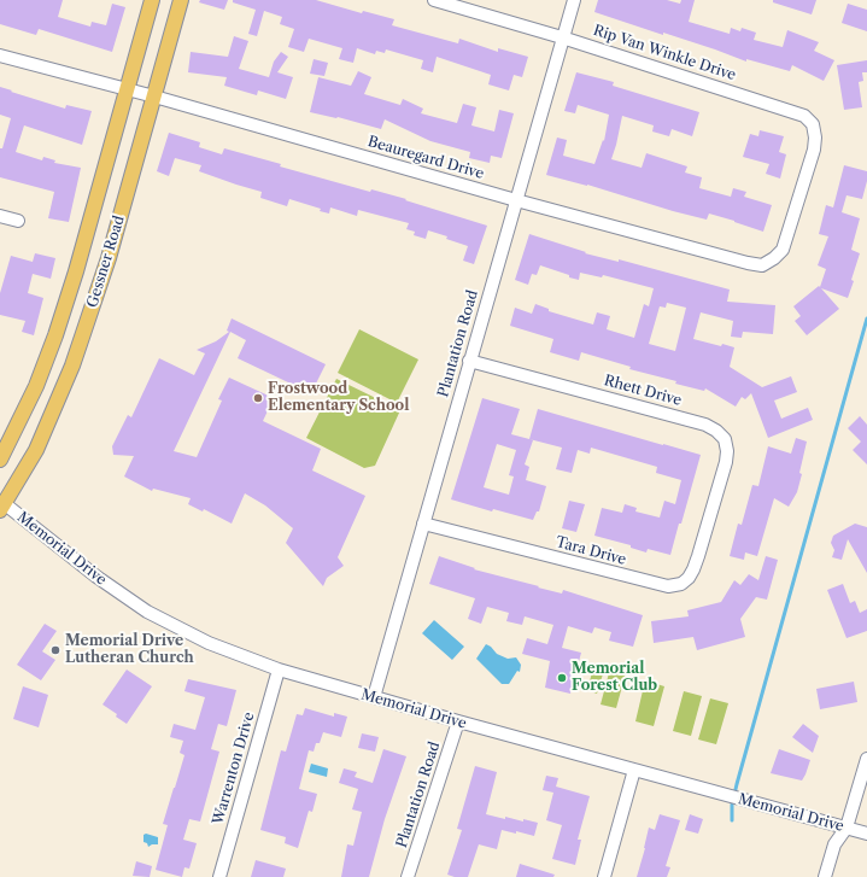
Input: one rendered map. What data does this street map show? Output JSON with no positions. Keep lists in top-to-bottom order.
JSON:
{
  "streets": {
    "main road": ["Gessner Road"],
    "street": [
      "Rip Van Winkle Drive",
      "Beauregard Drive",
      "Plantation Road",
      "Rhett Drive",
      "Memorial Drive",
      "Tara Drive",
      "Warrenton Drive"
    ]
  },
  "crossings": [
    ["Rip Van Winkle Drive", "Beauregard Drive"],
    ["Rip Van Winkle Drive", "Plantation Road"],
    ["Beauregard Drive", "Gessner Road"],
    ["Beauregard Drive", "Plantation Road"],
    ["Gessner Road", "Memorial Drive"],
    ["Plantation Road", "Rhett Drive"],
    ["Plantation Road", "Memorial Drive"],
    ["Plantation Road", "Tara Drive"],
    ["Rhett Drive", "Tara Drive"],
    ["Memorial Drive", "Warrenton Drive"]
  ],
  "places": ["Frostwood Elementary School", "Memorial Drive Lutheran Church", "Memorial Forest Club"]
}
